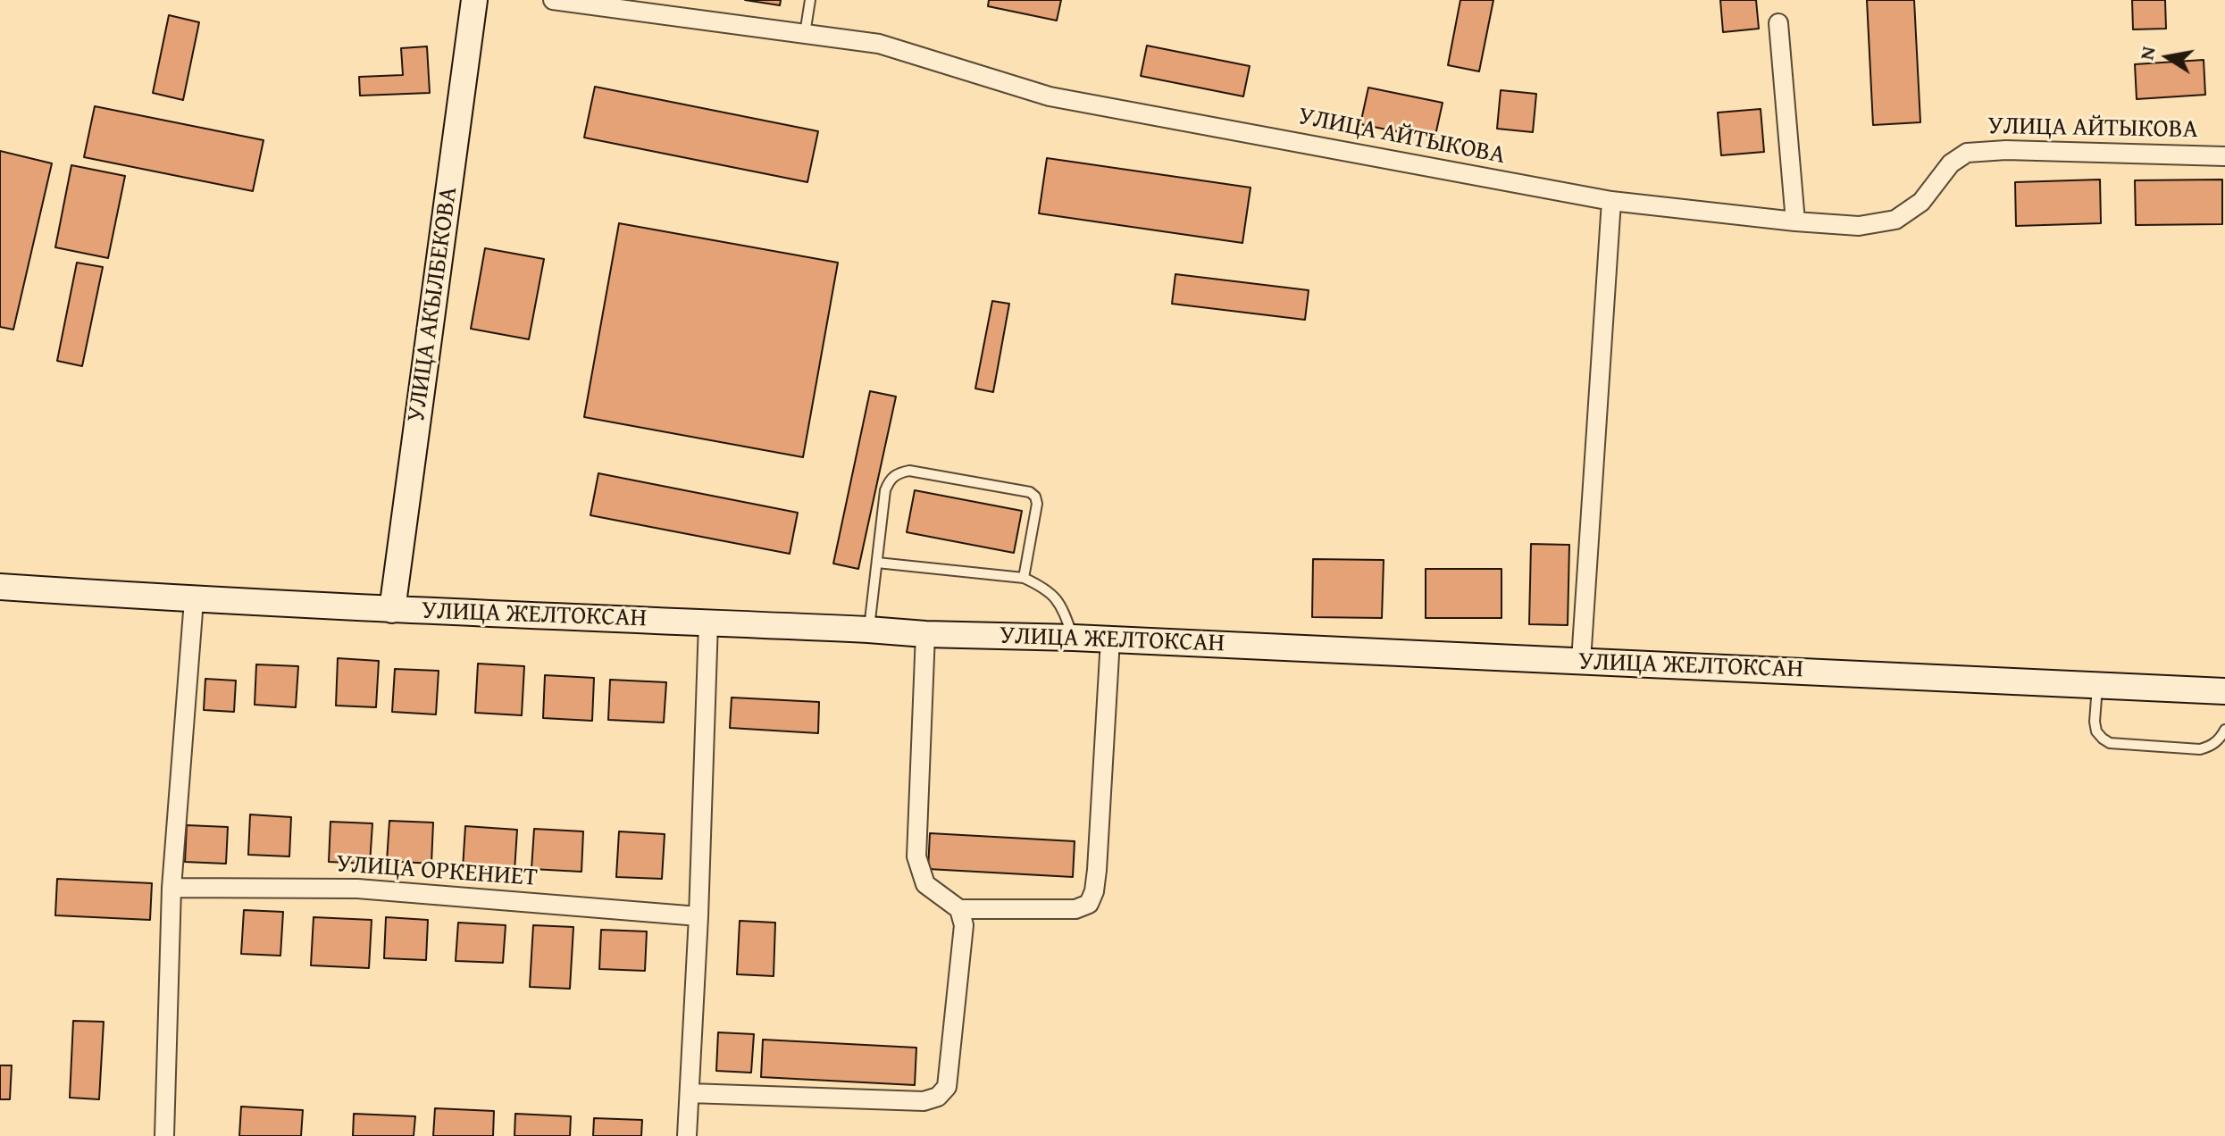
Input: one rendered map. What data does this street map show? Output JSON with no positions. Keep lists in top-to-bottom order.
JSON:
{
  "streets": {
    "street": [
      "УЛИЦА АЙТЫКОВА",
      "УЛИЦА АКЫЛБЕКОВА",
      "УЛИЦА ЖЕЛТОКСАН",
      "УЛИЦА ОРКЕНИЕТ"
    ]
  },
  "crossings": [
    ["УЛИЦА АКЫЛБЕКОВА", "УЛИЦА ЖЕЛТОКСАН"]
  ],
  "north": "left"
}
